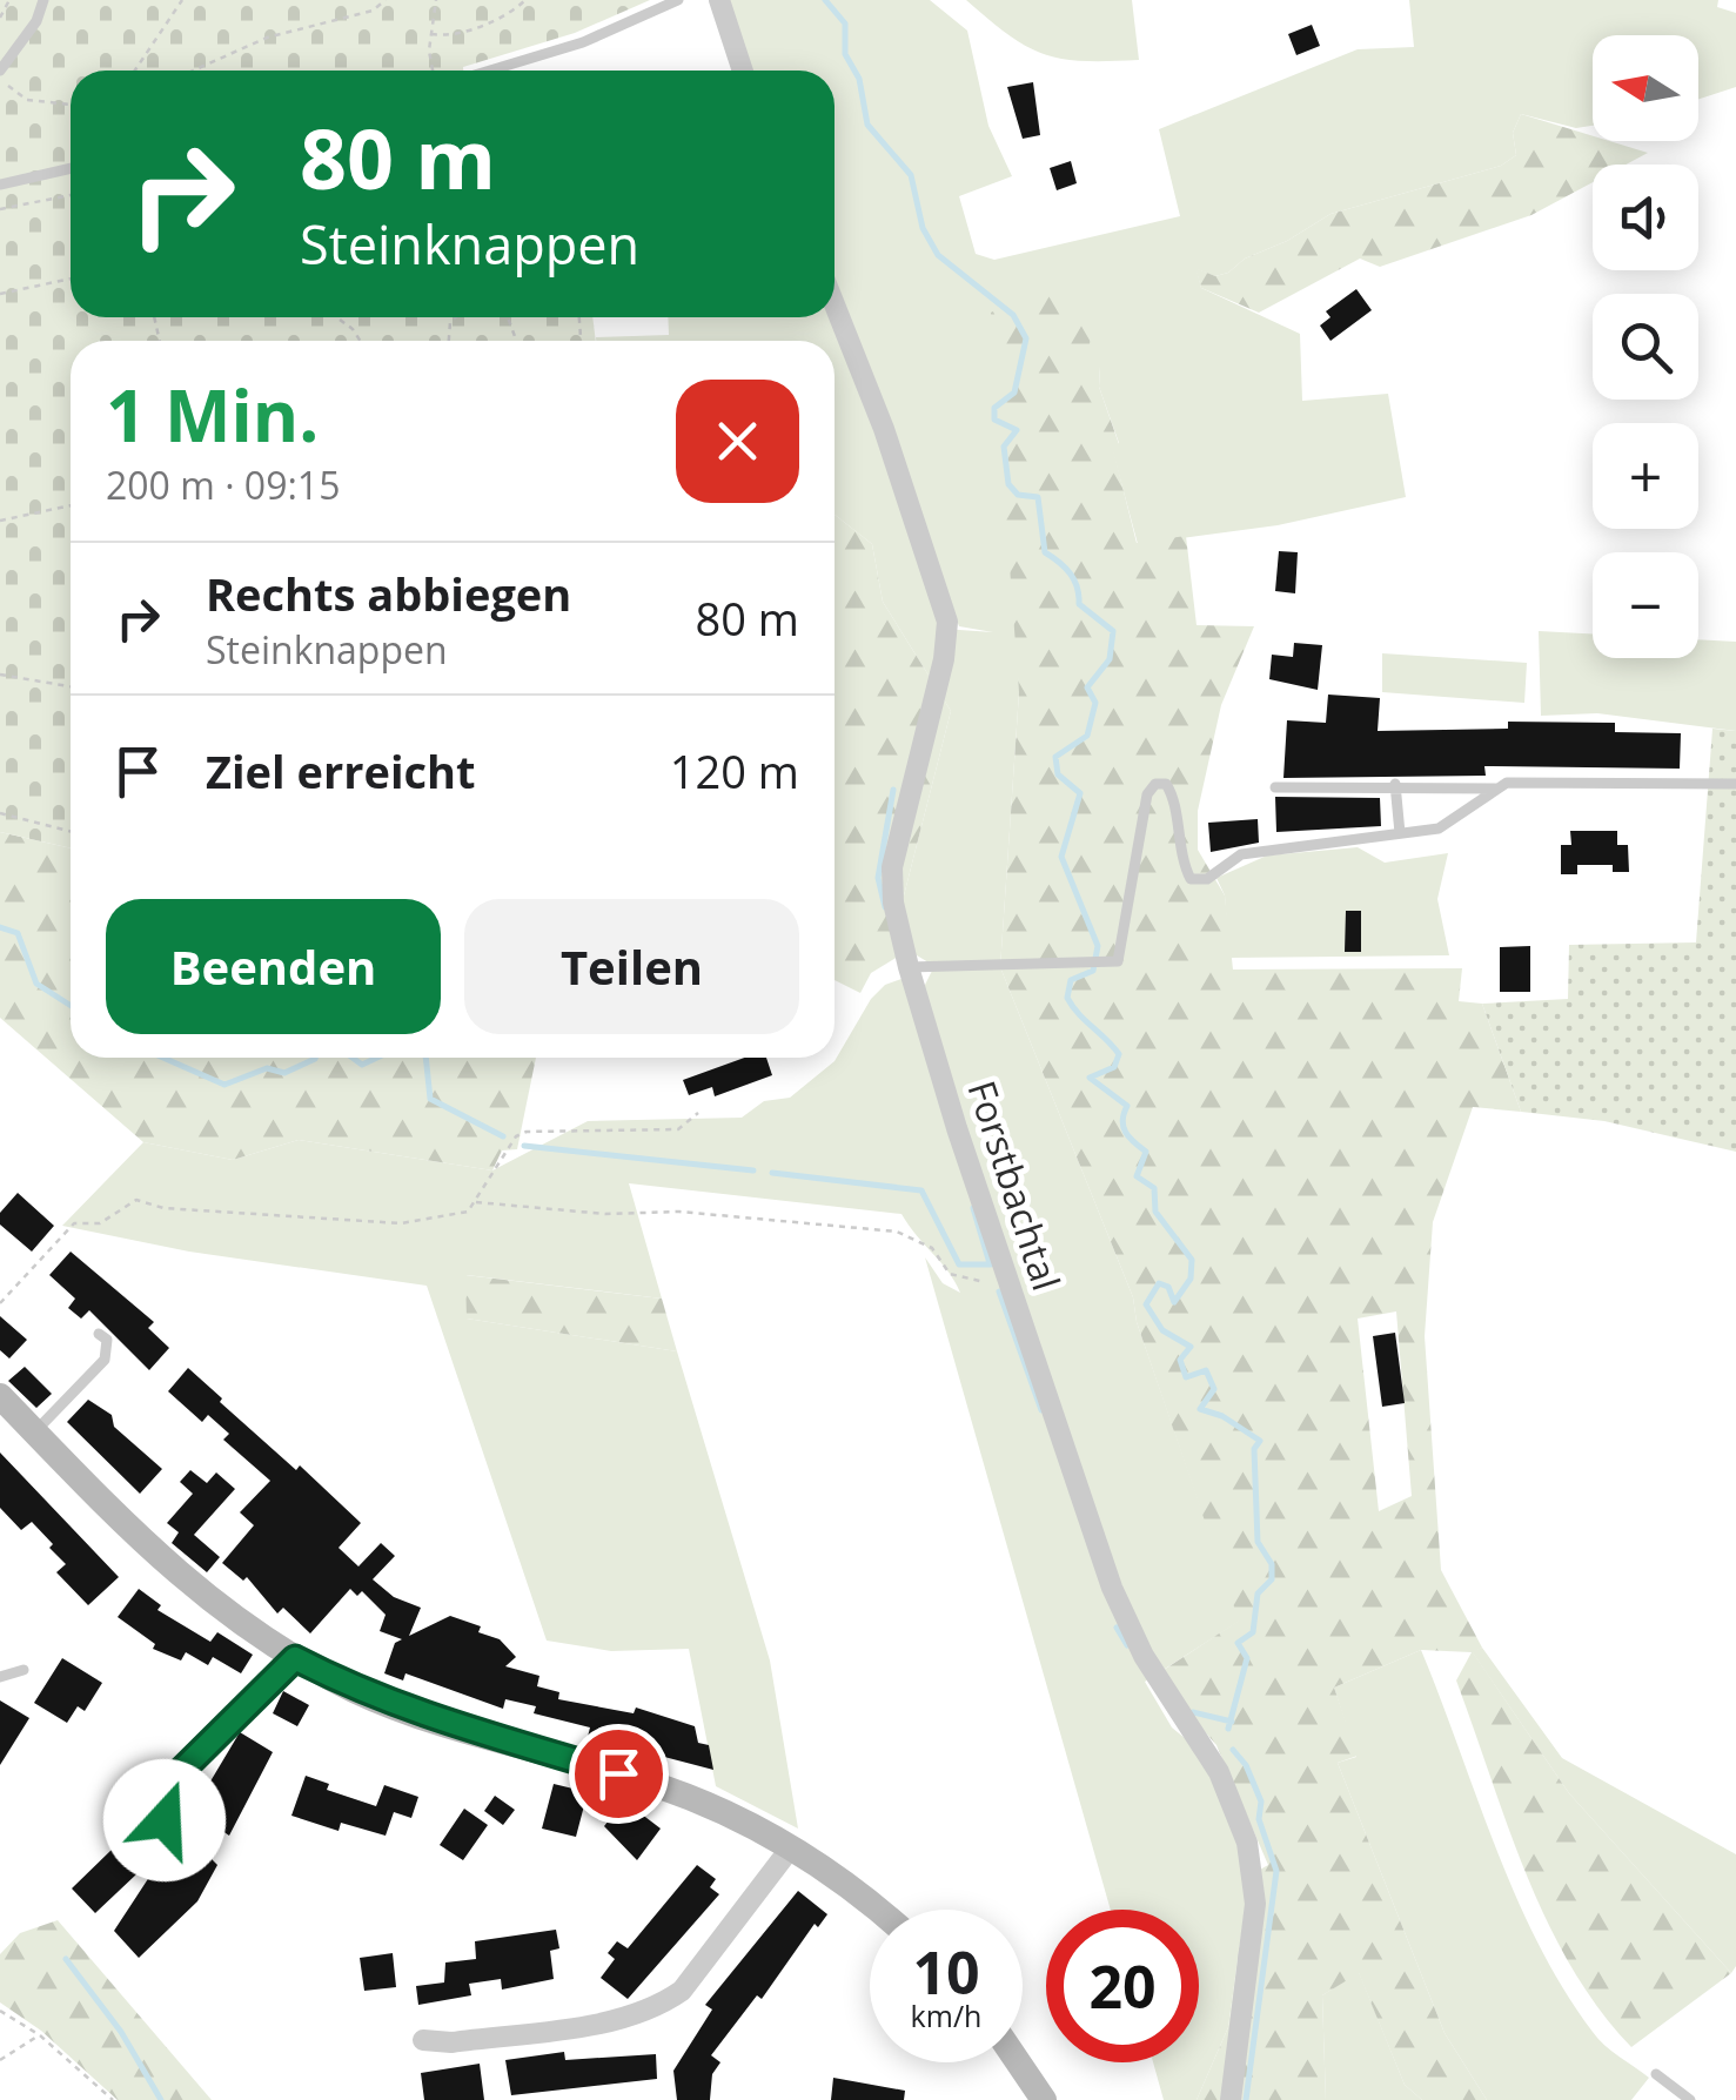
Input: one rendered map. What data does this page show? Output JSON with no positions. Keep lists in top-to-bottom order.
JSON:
{
  "streets": {
    "street": ["Forstbachtal"]
  },
  "north": "left",
  "page": {
    "map_buttons": ["+", "−"],
    "turn": ["80 m", "Steinknappen"],
    "heading": ["1 Min.", "200 m · 09:15"],
    "list": [
      {
        "name": "Rechts abbiegen",
        "note": "Steinknappen",
        "value": "80 m"
      },
      {
        "name": "Ziel erreicht",
        "value": "120 m"
      }
    ],
    "buttons": ["Beenden", "Teilen"],
    "speed": "10 km/h",
    "limit": "20"
  }
}
